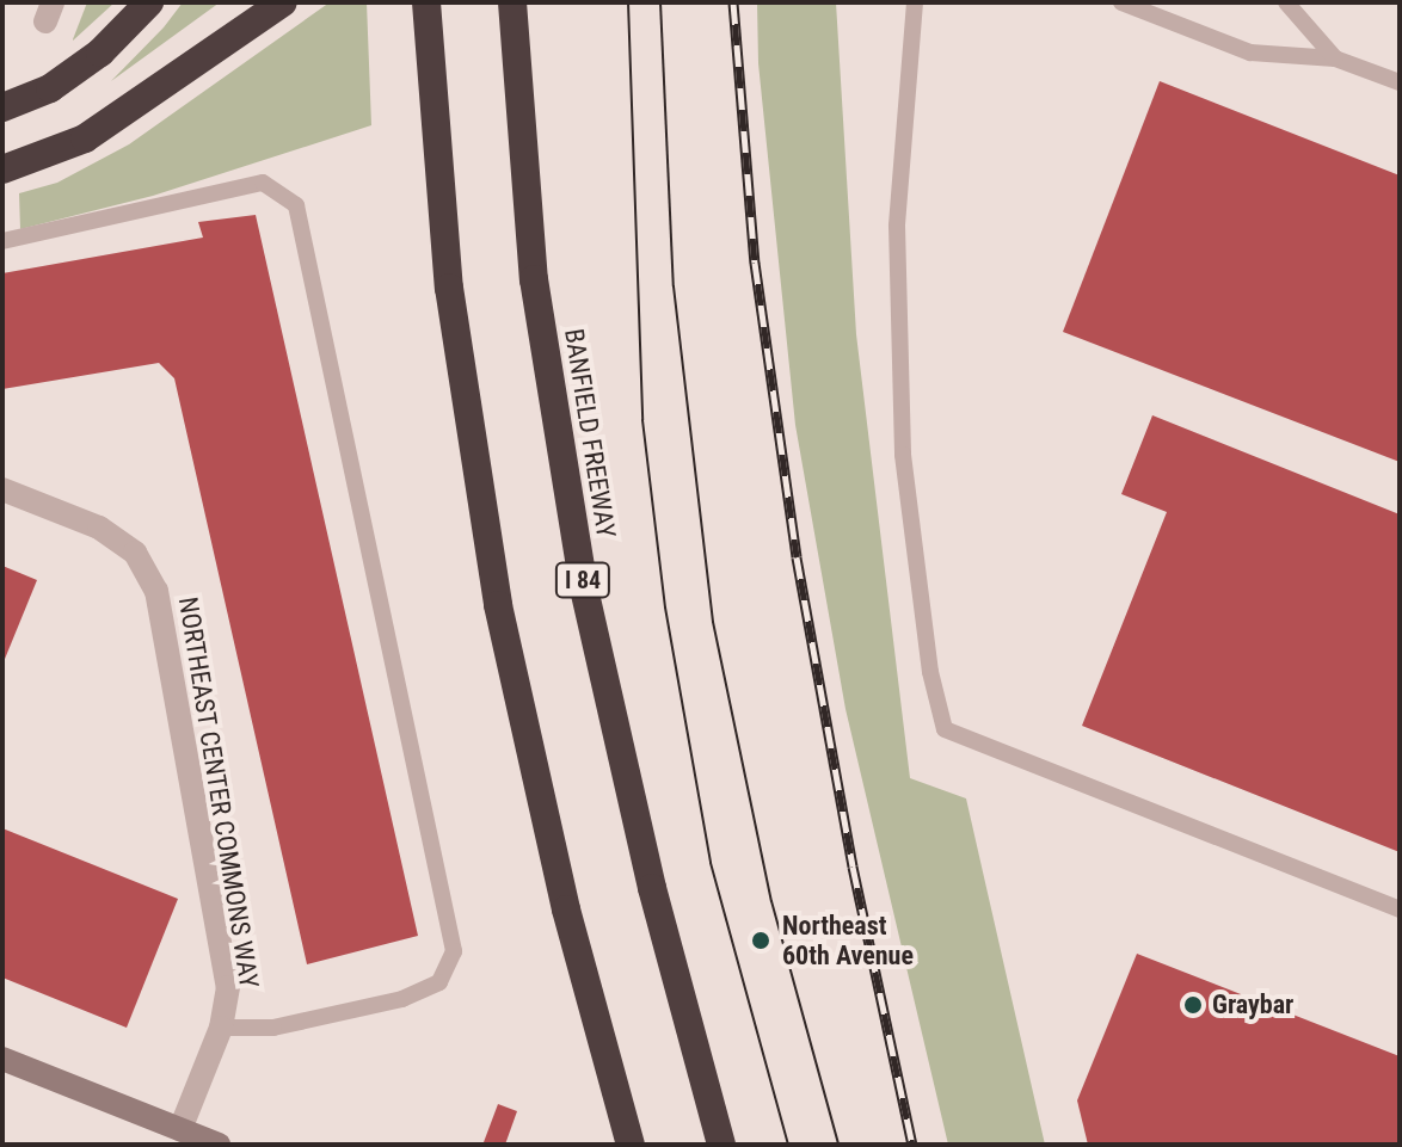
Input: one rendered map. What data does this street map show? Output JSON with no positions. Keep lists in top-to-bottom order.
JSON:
{
  "streets": {
    "highway": ["BANFIELD FREEWAY", "I 84"],
    "street": ["NORTHEAST CENTER COMMONS WAY"]
  },
  "places": ["Northeast 60th Avenue", "Graybar"]
}
